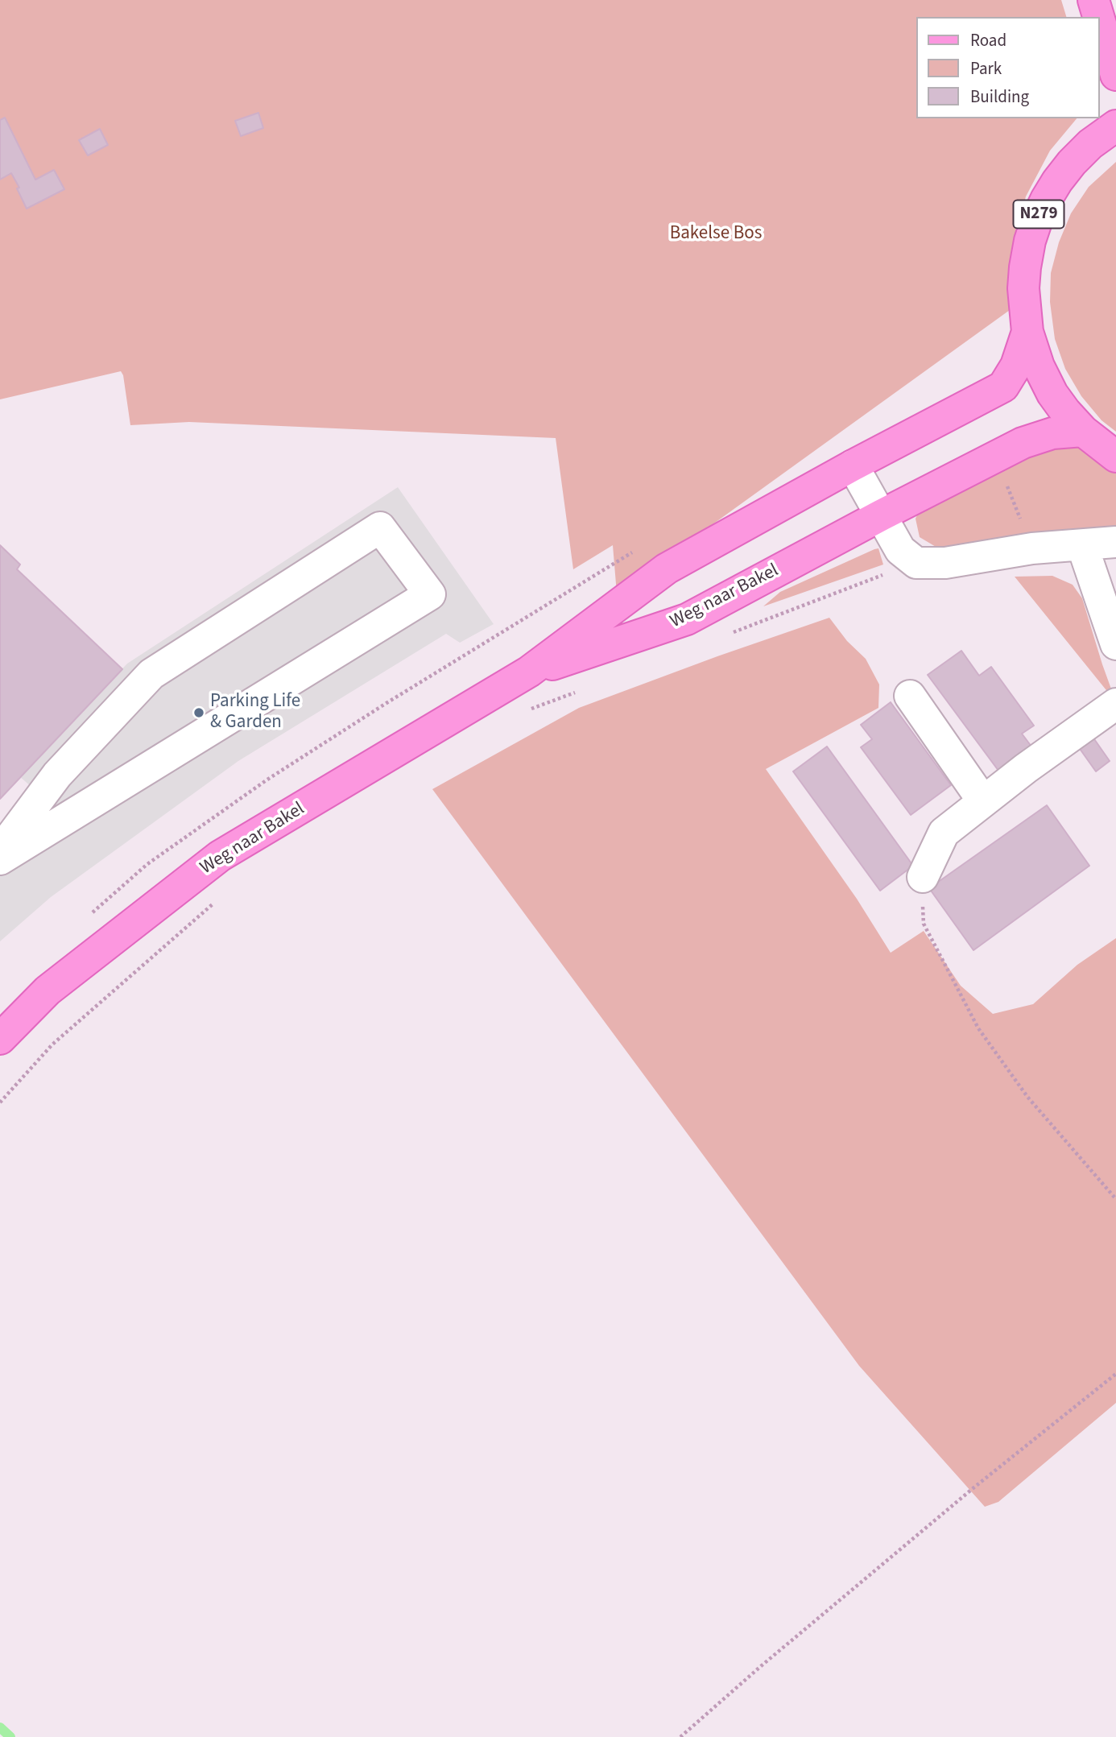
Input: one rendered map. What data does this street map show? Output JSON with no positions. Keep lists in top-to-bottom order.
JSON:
{
  "streets": {
    "main road": ["N279", "Weg naar Bakel"]
  },
  "crossings": [
    ["N279", "Weg naar Bakel"]
  ],
  "parks": ["Bakelse Bos"],
  "places": ["Parking Life & Garden"],
  "legend": ["Road", "Park", "Building"]
}
